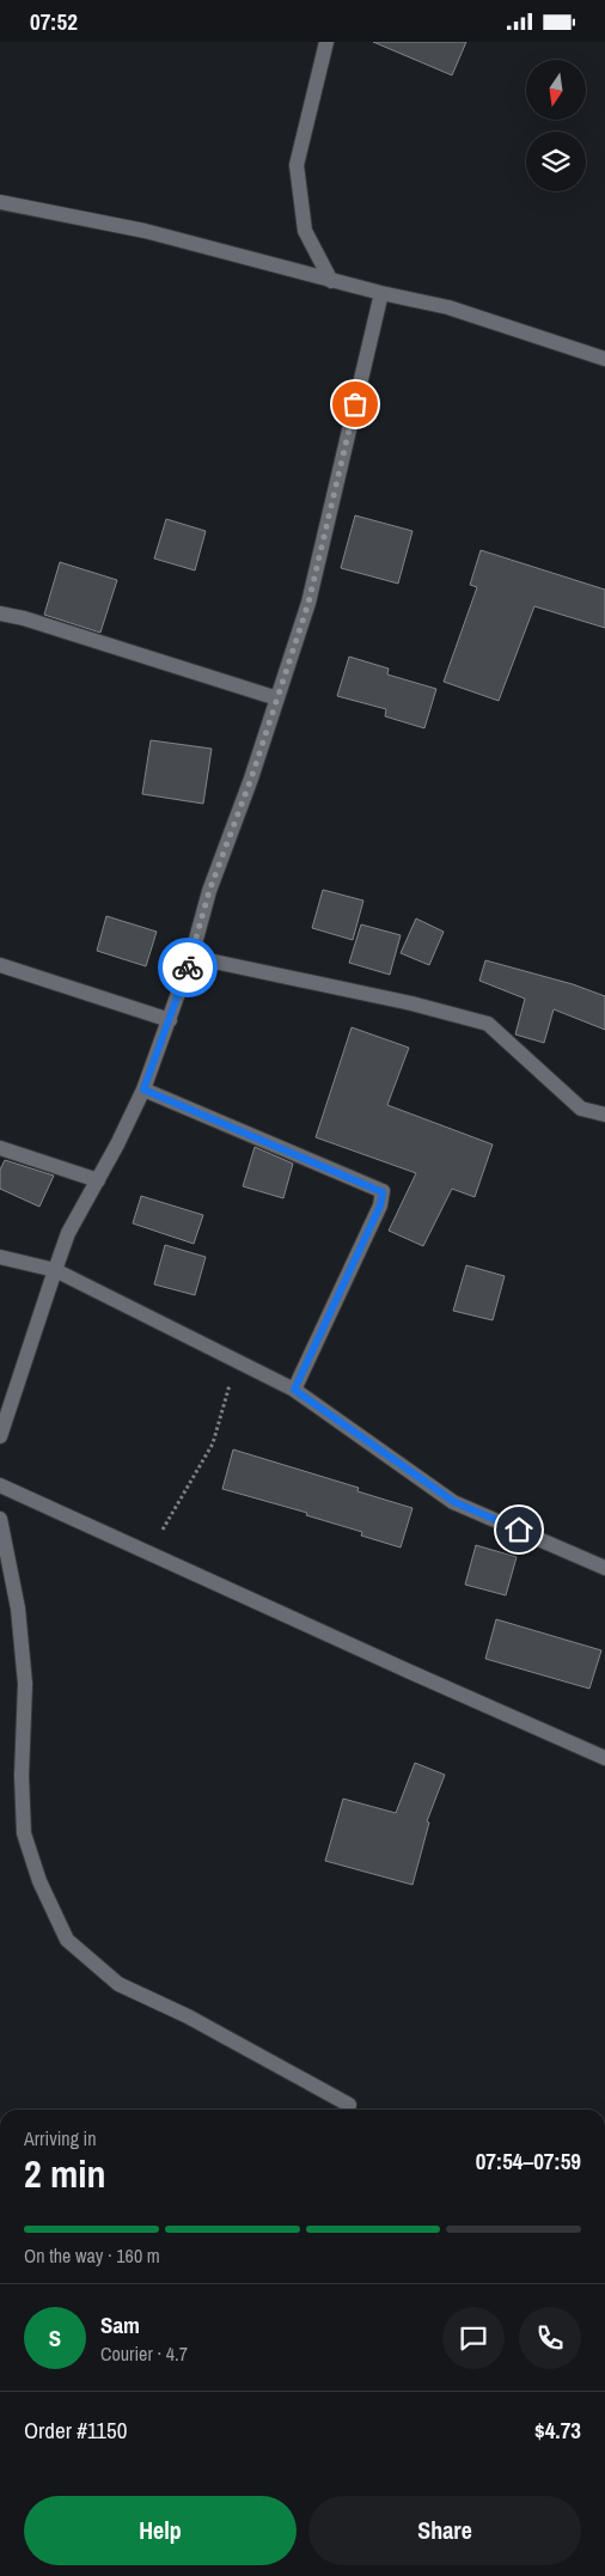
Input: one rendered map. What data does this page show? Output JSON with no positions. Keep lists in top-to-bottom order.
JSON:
{
  "north": "bottom",
  "page": {
    "status": "07:52",
    "heading": ["2 min", "Arriving in", "07:54–07:59"],
    "panel": [
      "Sam",
      "Courier · 4.7",
      "Order #1150",
      "$4.73"
    ],
    "bar": "On the way · 160 m",
    "round": "S",
    "buttons": ["Help", "Share"]
  }
}
